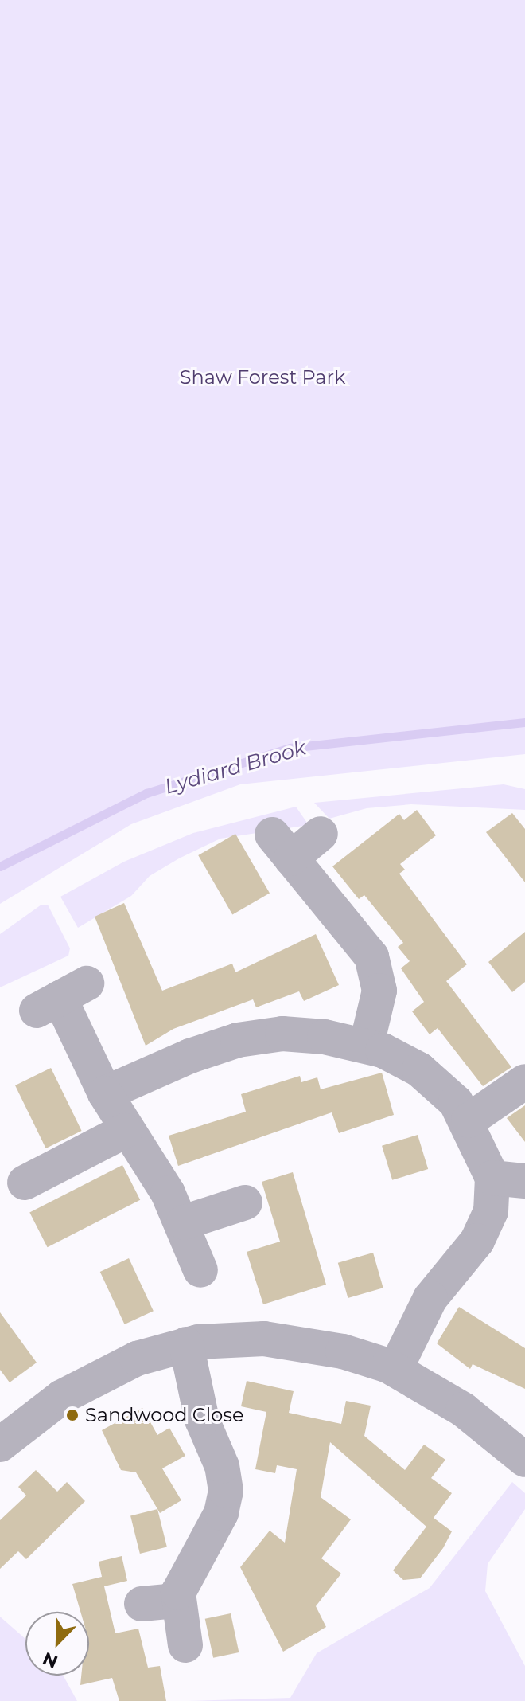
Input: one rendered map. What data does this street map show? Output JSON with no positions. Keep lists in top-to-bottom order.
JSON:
{
  "water": ["Lydiard Brook"],
  "parks": ["Shaw Forest Park"],
  "places": ["Sandwood Close"],
  "north": "bottom left"
}
